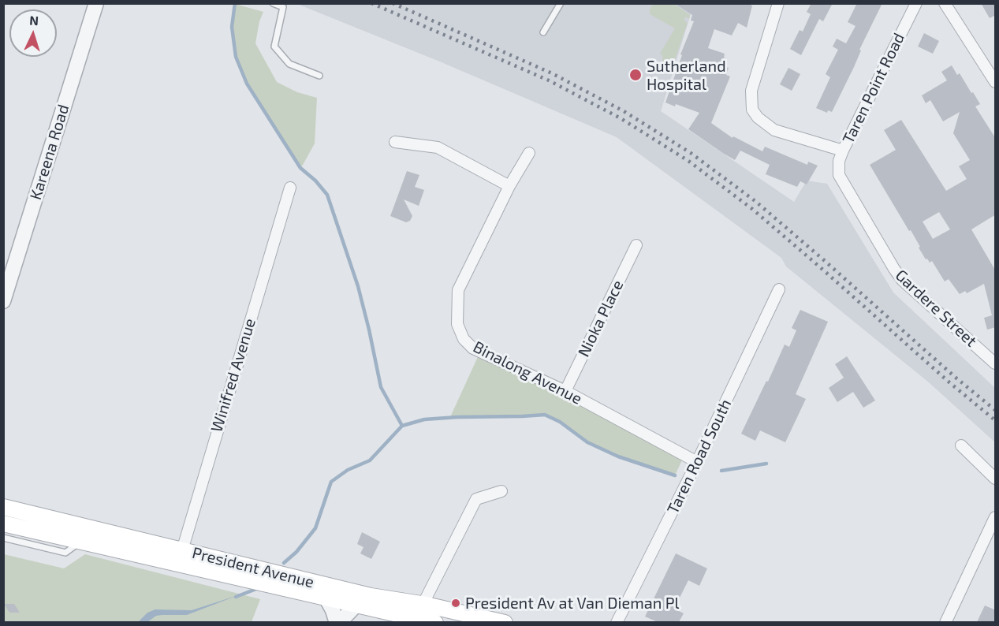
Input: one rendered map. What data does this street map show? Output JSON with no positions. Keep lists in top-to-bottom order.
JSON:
{
  "streets": {
    "main road": ["President Avenue"],
    "street": [
      "Taren Point Road",
      "Kareena Road",
      "Gardere Street",
      "Nioka Place",
      "Binalong Avenue",
      "Winifred Avenue",
      "Taren Road South"
    ]
  },
  "crossings": [
    ["Taren Point Road", "Gardere Street"],
    ["Nioka Place", "Binalong Avenue"],
    ["Binalong Avenue", "Taren Road South"],
    ["Winifred Avenue", "President Avenue"]
  ],
  "places": ["Sutherland Hospital", "President Av at Van Dieman Pl"],
  "north": "top"
}
